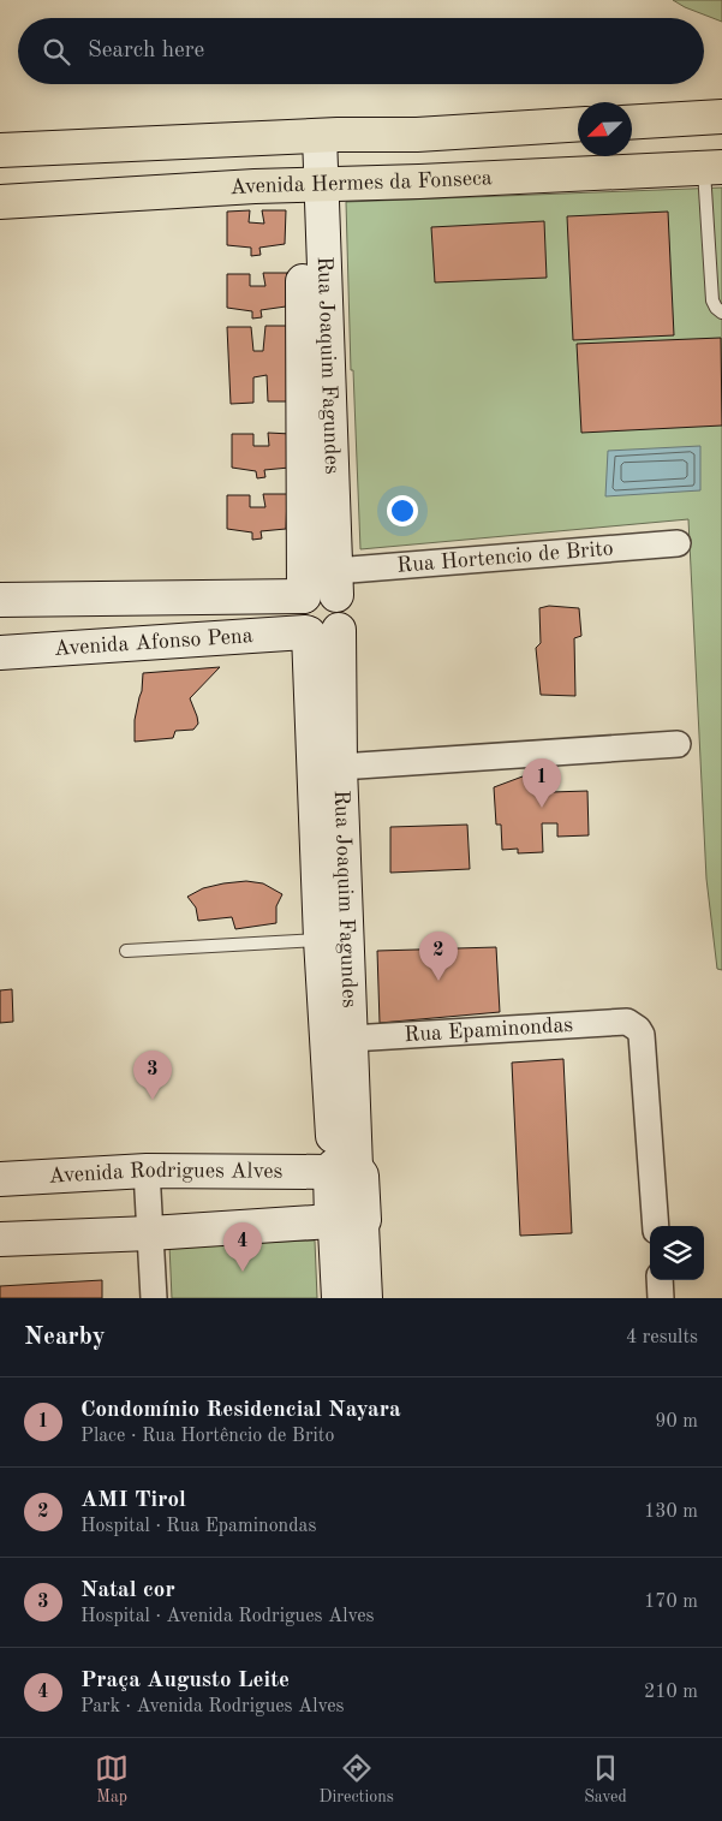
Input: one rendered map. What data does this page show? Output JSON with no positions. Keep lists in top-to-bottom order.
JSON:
{
  "streets": {
    "main road": [
      "Avenida Hermes da Fonseca",
      "Rua Joaquim Fagundes",
      "Avenida Afonso Pena",
      "Avenida Rodrigues Alves"
    ],
    "street": ["Rua Hortencio de Brito", "Rua Epaminondas"]
  },
  "crossings": [
    ["Avenida Hermes da Fonseca", "Rua Joaquim Fagundes"],
    ["Rua Joaquim Fagundes", "Rua Hortencio de Brito"],
    ["Rua Joaquim Fagundes", "Avenida Afonso Pena"],
    ["Rua Joaquim Fagundes", "Rua Epaminondas"],
    ["Rua Joaquim Fagundes", "Avenida Rodrigues Alves"],
    ["Rua Hortencio de Brito", "Avenida Afonso Pena"]
  ],
  "north": "bottom left",
  "page": {
    "search": "Search here",
    "pins": [
      "1",
      "2",
      "3",
      "4"
    ],
    "heading": ["Nearby", "4 results"],
    "list": [
      {
        "mark": "1",
        "name": "Condomínio Residencial Nayara",
        "note": "Place · Rua Hortêncio de Brito",
        "value": "90 m"
      },
      {
        "mark": "2",
        "name": "AMI Tirol",
        "note": "Hospital · Rua Epaminondas",
        "value": "130 m"
      },
      {
        "mark": "3",
        "name": "Natal cor",
        "note": "Hospital · Avenida Rodrigues Alves",
        "value": "170 m"
      },
      {
        "mark": "4",
        "name": "Praça Augusto Leite",
        "note": "Park · Avenida Rodrigues Alves",
        "value": "210 m"
      }
    ],
    "nav": ["Map", "Directions", "Saved"]
  }
}
